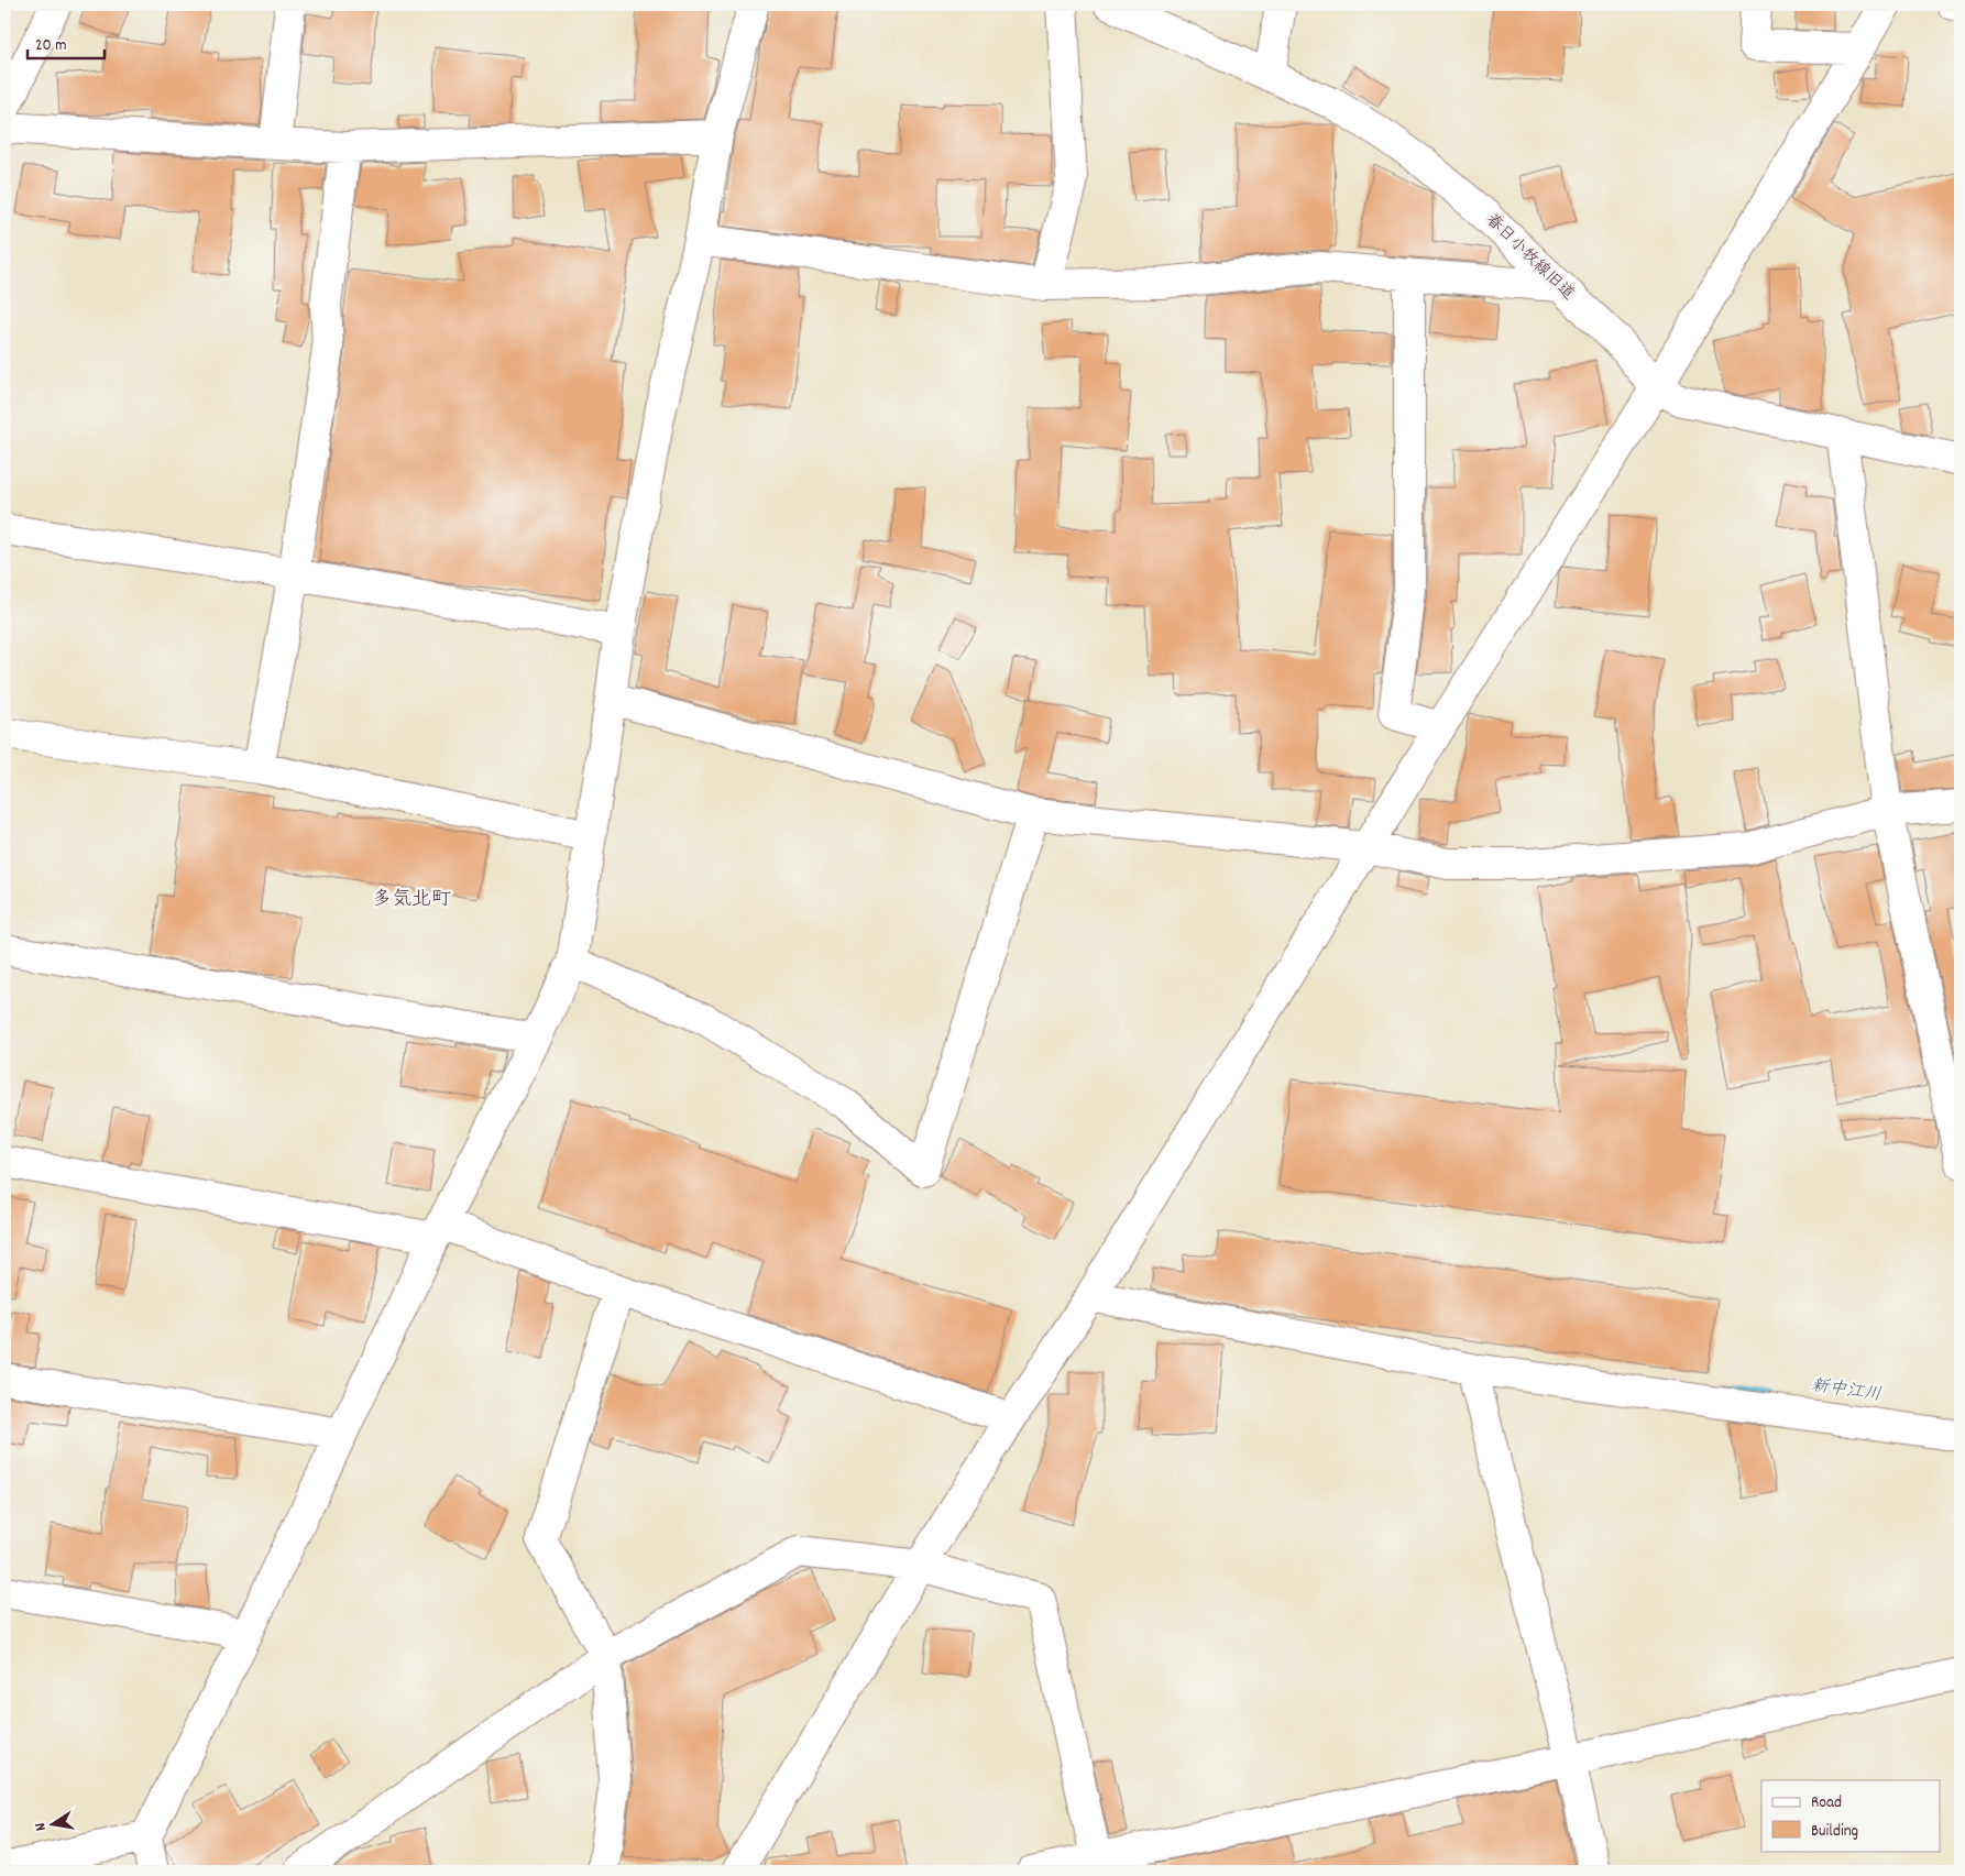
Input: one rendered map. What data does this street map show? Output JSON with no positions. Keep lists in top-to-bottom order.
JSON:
{
  "streets": {
    "street": ["春日小牧線旧道"]
  },
  "districts": ["多気北町"],
  "water": ["新中江川"],
  "legend": ["Road", "Building"],
  "scale_bar": "20 m",
  "north": "left"
}
